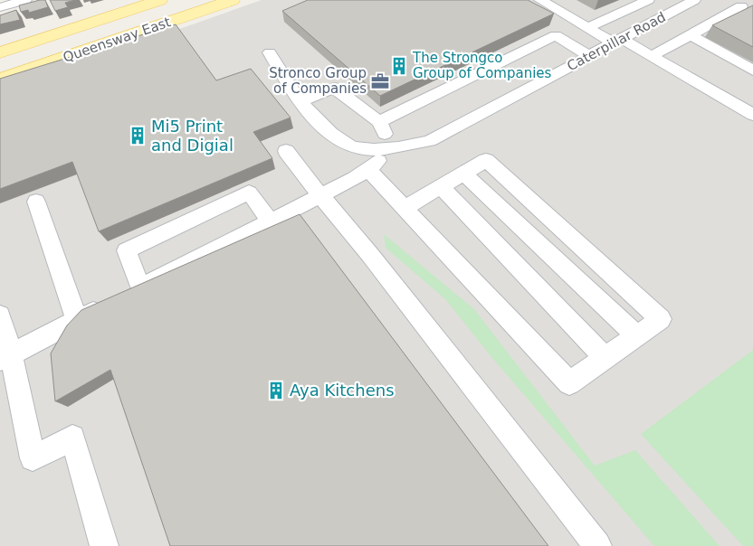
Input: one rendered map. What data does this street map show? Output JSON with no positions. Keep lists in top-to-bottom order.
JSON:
{
  "streets": {
    "main road": ["Queensway East"],
    "street": ["Caterpillar Road"]
  },
  "places": {
    "building": ["The Strongco Group of Companies", "Mi5 Print and Digial", "Aya Kitchens"],
    "office": ["Stronco Group of Companies"]
  }
}
